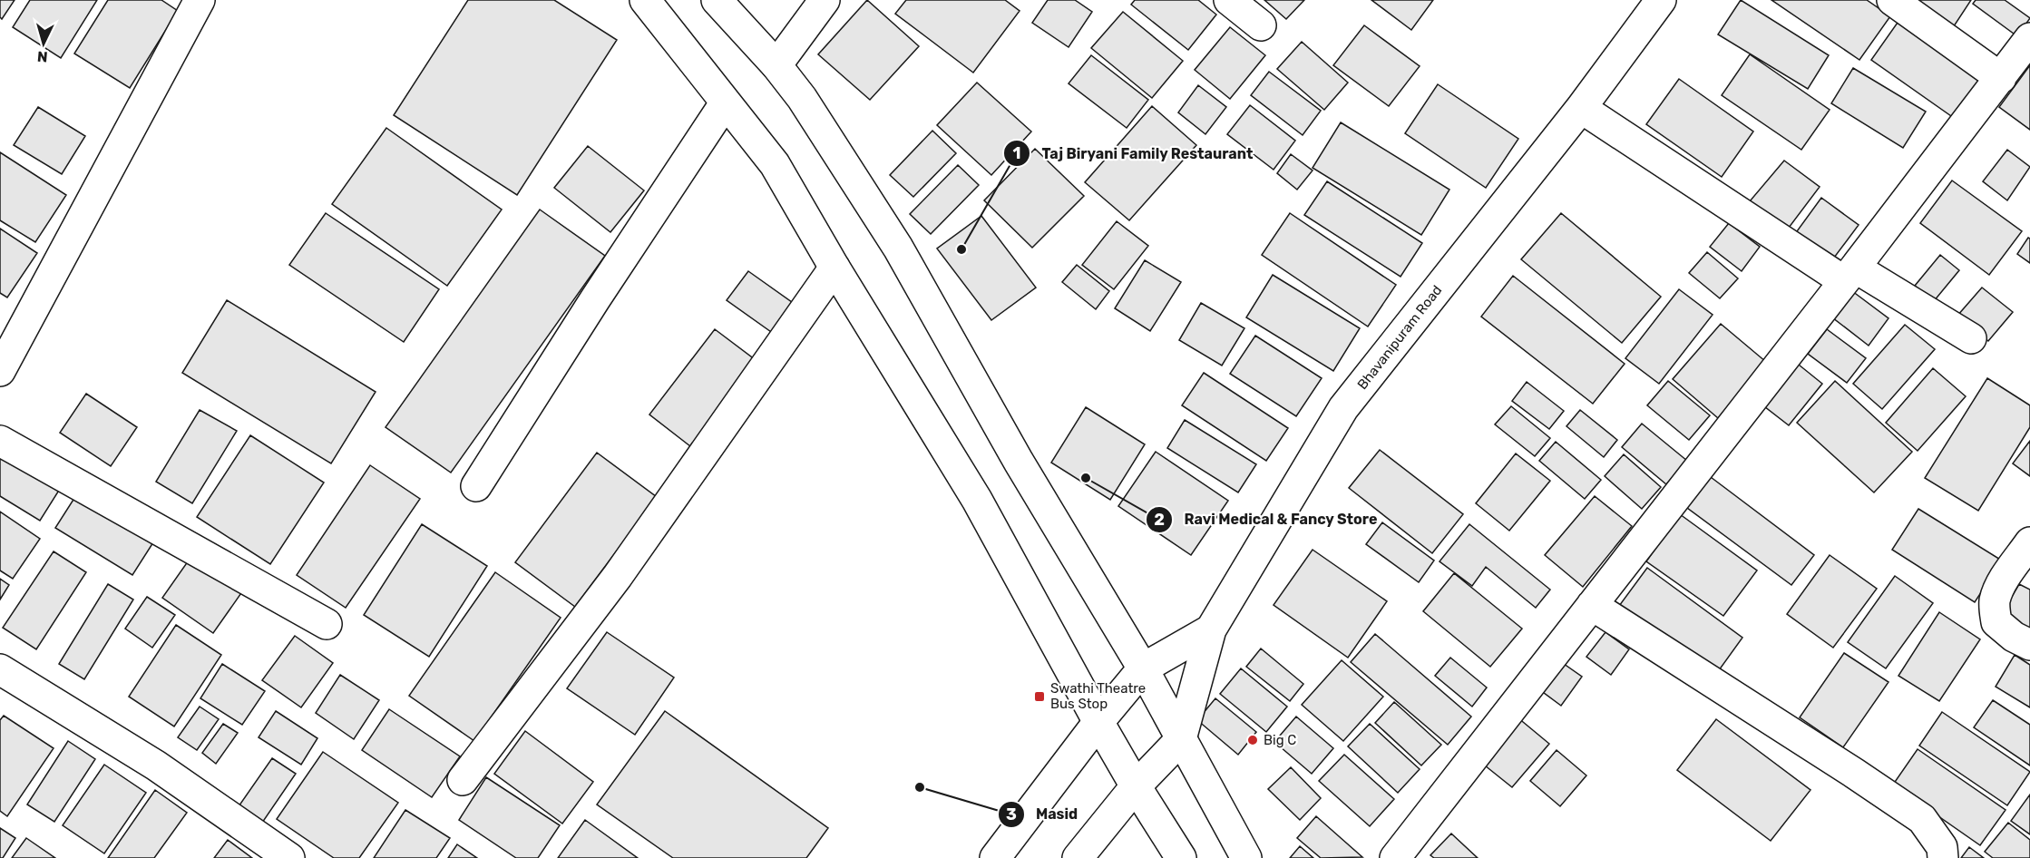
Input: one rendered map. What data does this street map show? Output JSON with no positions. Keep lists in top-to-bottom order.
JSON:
{
  "streets": {
    "main road": ["Bhavanipuram Road"]
  },
  "places": {
    "other": [
      "Taj Biryani Family Restaurant",
      "Ravi Medical & Fancy Store",
      "Big C",
      "Masid"
    ],
    "transit": ["Swathi Theatre Bus Stop"]
  },
  "north": "bottom"
}
